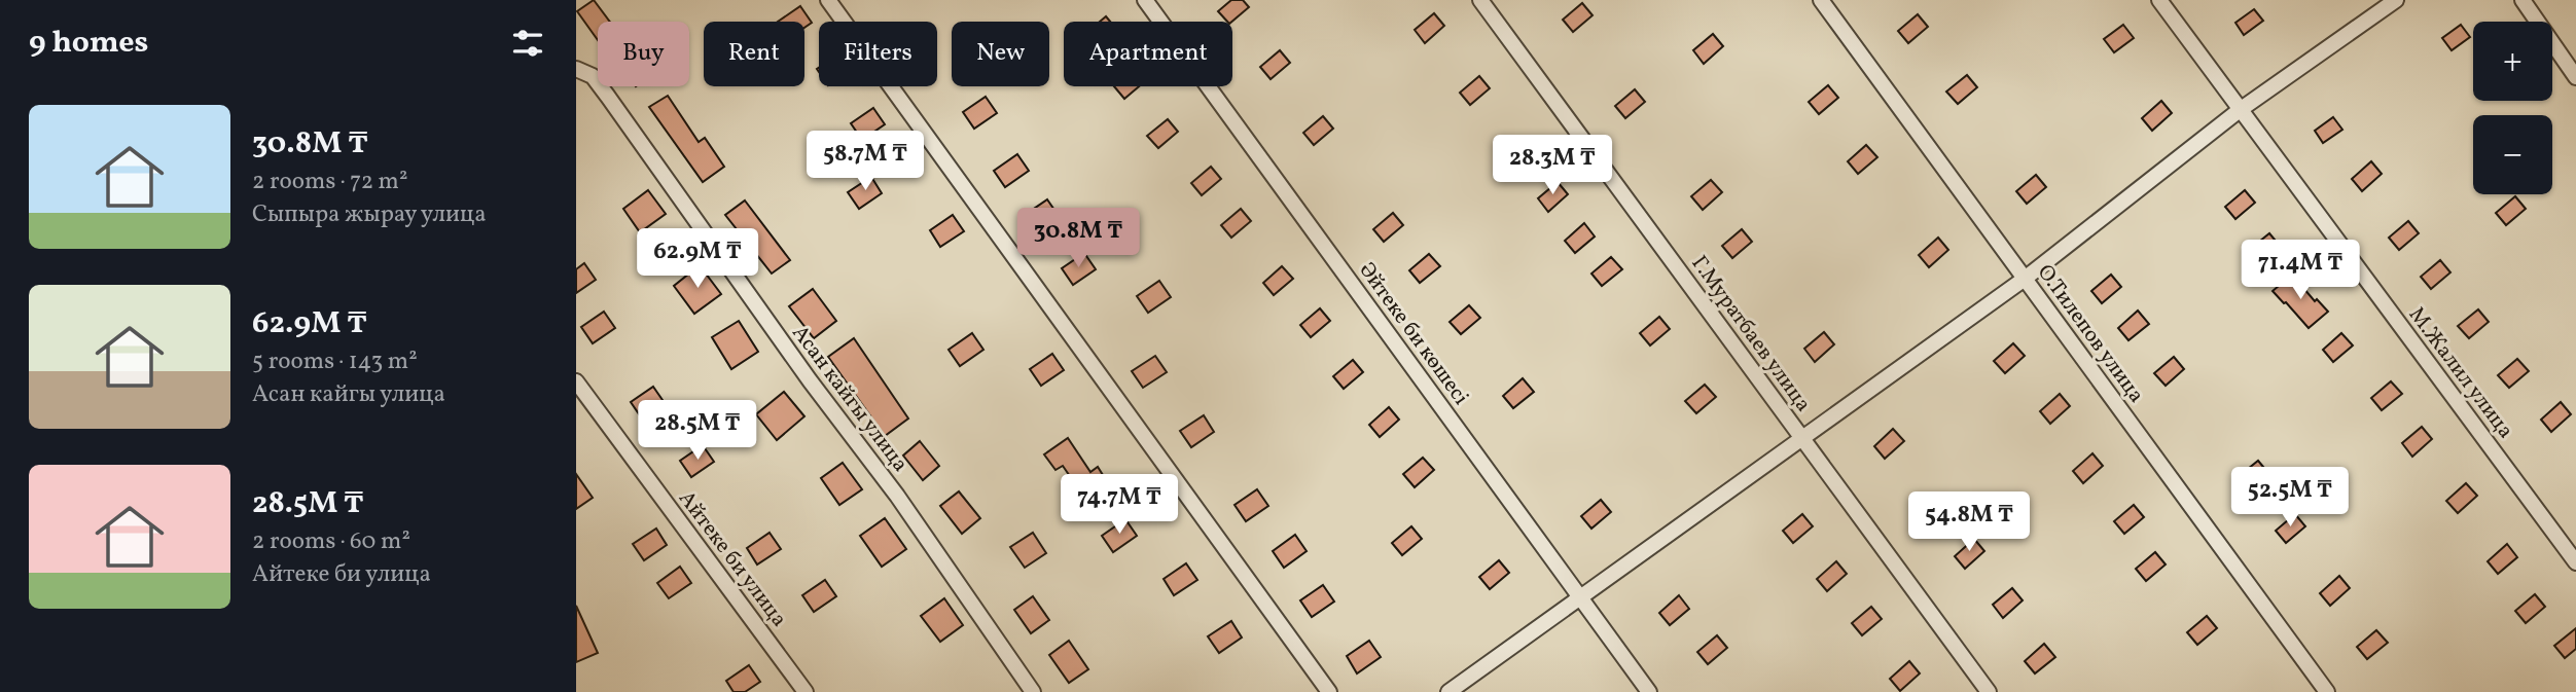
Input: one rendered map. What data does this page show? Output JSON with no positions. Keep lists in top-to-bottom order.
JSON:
{
  "streets": {
    "street": [
      "Әйтеке би көшесі",
      "Г.Муратбаев улица",
      "О.Тилепов улица",
      "М.Жалил улица",
      "Асан кайгы улица",
      "Айтеке би улица"
    ]
  },
  "page": {
    "heading": "9 homes",
    "map_buttons": ["+", "−"],
    "chip": [
      "Buy",
      "Rent",
      "Filters",
      "New",
      "Apartment"
    ],
    "list": [
      {
        "name": "30.8M ₸",
        "note": "2 rooms · 72 m² · Сыпыра жырау улица"
      },
      {
        "name": "62.9M ₸",
        "note": "5 rooms · 143 m² · Асан кайгы улица"
      },
      {
        "name": "28.5M ₸",
        "note": "2 rooms · 60 m² · Айтеке би улица"
      }
    ],
    "price": [
      "58.7M ₸",
      "28.3M ₸",
      "30.8M ₸",
      "62.9M ₸",
      "71.4M ₸",
      "28.5M ₸",
      "52.5M ₸",
      "74.7M ₸",
      "54.8M ₸"
    ]
  }
}
